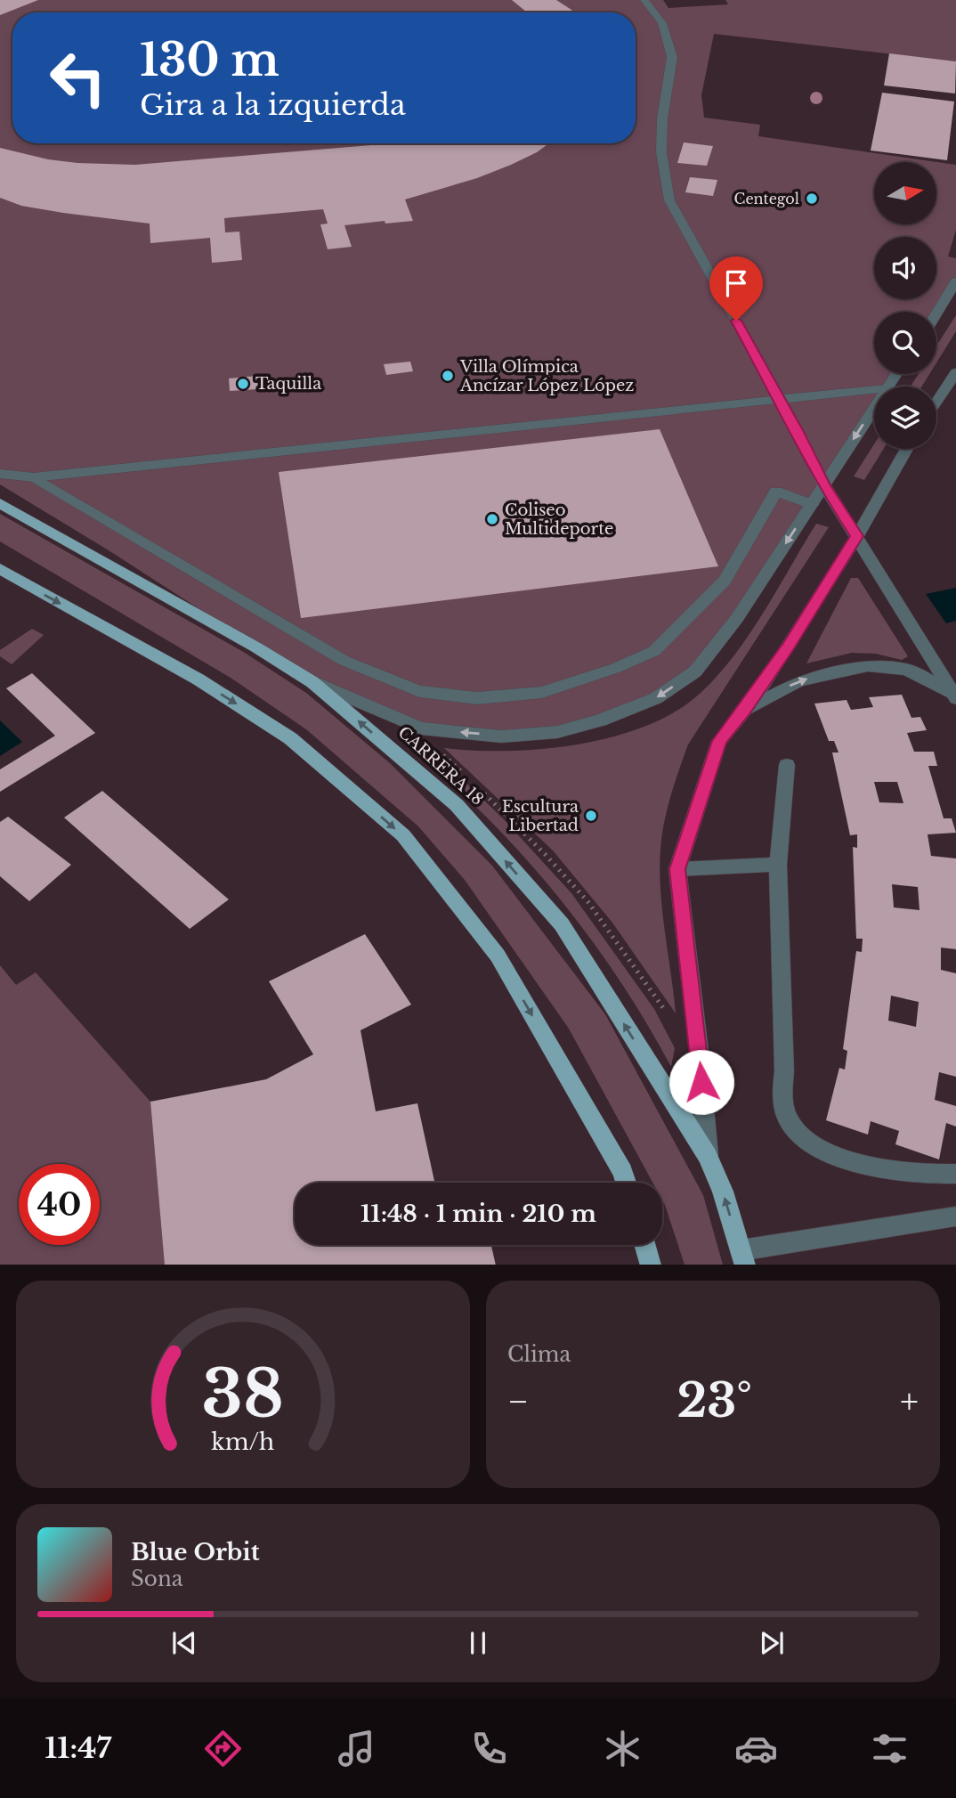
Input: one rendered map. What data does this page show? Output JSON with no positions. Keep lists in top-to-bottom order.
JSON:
{
  "streets": {
    "main road": ["CARRERA 18"]
  },
  "places": [
    "Centegol",
    "Villa Olímpica Ancízar López López",
    "Taquilla",
    "Coliseo Multideporte",
    "Escultura Libertad"
  ],
  "north": "right",
  "page": {
    "turn": ["130 m", "Gira a la izquierda"],
    "limit": "40",
    "trip": "11:48 · 1 min · 210 m",
    "tile": "Clima",
    "heat": ["−", "23°", "+"],
    "song": ["Blue Orbit", "Sona"],
    "tabs": "11:47",
    "gauge": ["38", "km/h"]
  }
}
